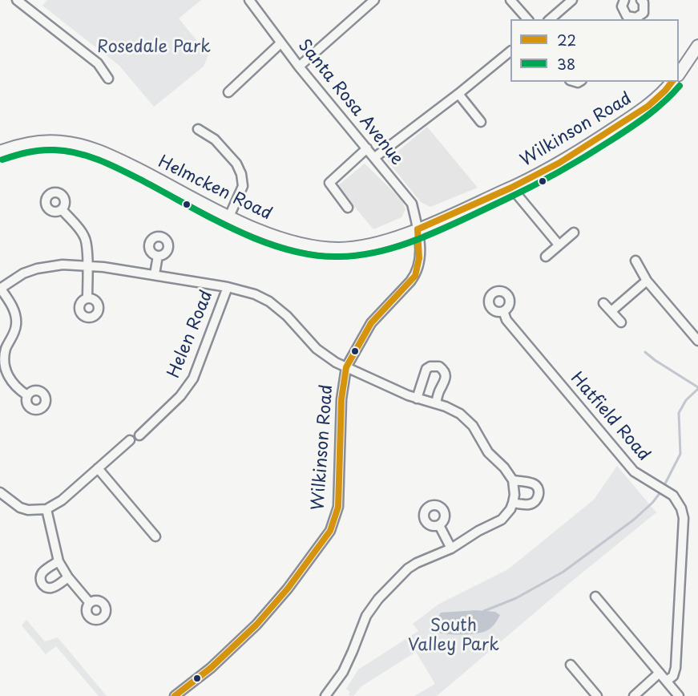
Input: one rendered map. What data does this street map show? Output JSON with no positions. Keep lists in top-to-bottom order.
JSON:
{
  "streets": {
    "main road": ["Wilkinson Road", "Helmcken Road"],
    "street": ["Santa Rosa Avenue", "Helen Road", "Hatfield Road"]
  },
  "crossings": [
    ["Santa Rosa Avenue", "Wilkinson Road"],
    ["Santa Rosa Avenue", "Helmcken Road"],
    ["Wilkinson Road", "Helmcken Road"],
    ["Wilkinson Road", "Helen Road"]
  ],
  "parks": ["Rosedale Park", "South Valley Park"],
  "lines": ["transit line 22", "transit line 38"],
  "legend": ["22", "38"]
}
